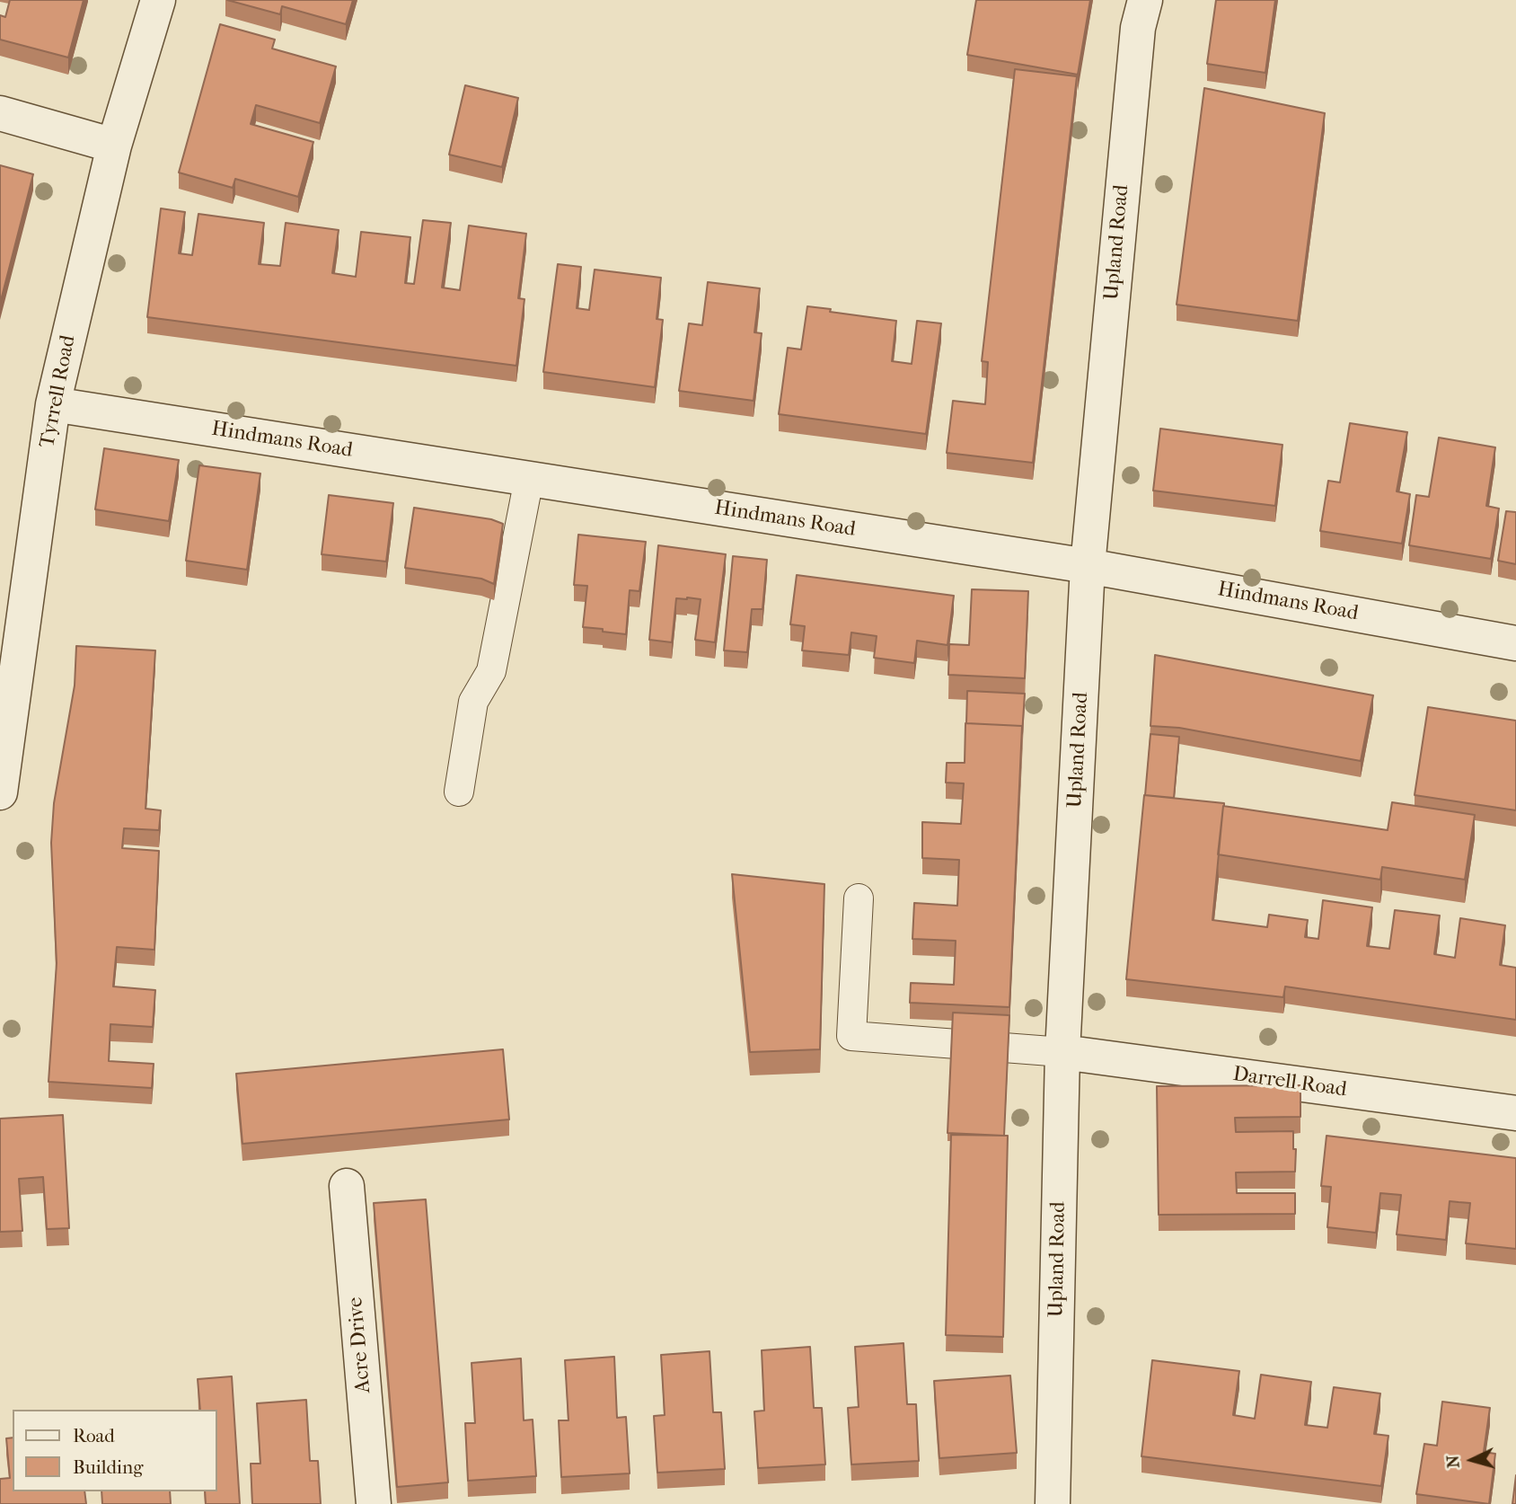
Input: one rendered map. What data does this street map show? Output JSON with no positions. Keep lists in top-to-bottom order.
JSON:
{
  "streets": {
    "street": [
      "Upland Road",
      "Tyrrell Road",
      "Hindmans Road",
      "Darrell Road",
      "Acre Drive"
    ]
  },
  "crossings": [
    ["Upland Road", "Hindmans Road"],
    ["Upland Road", "Darrell Road"],
    ["Tyrrell Road", "Hindmans Road"]
  ],
  "legend": ["Road", "Building"],
  "north": "left"
}
